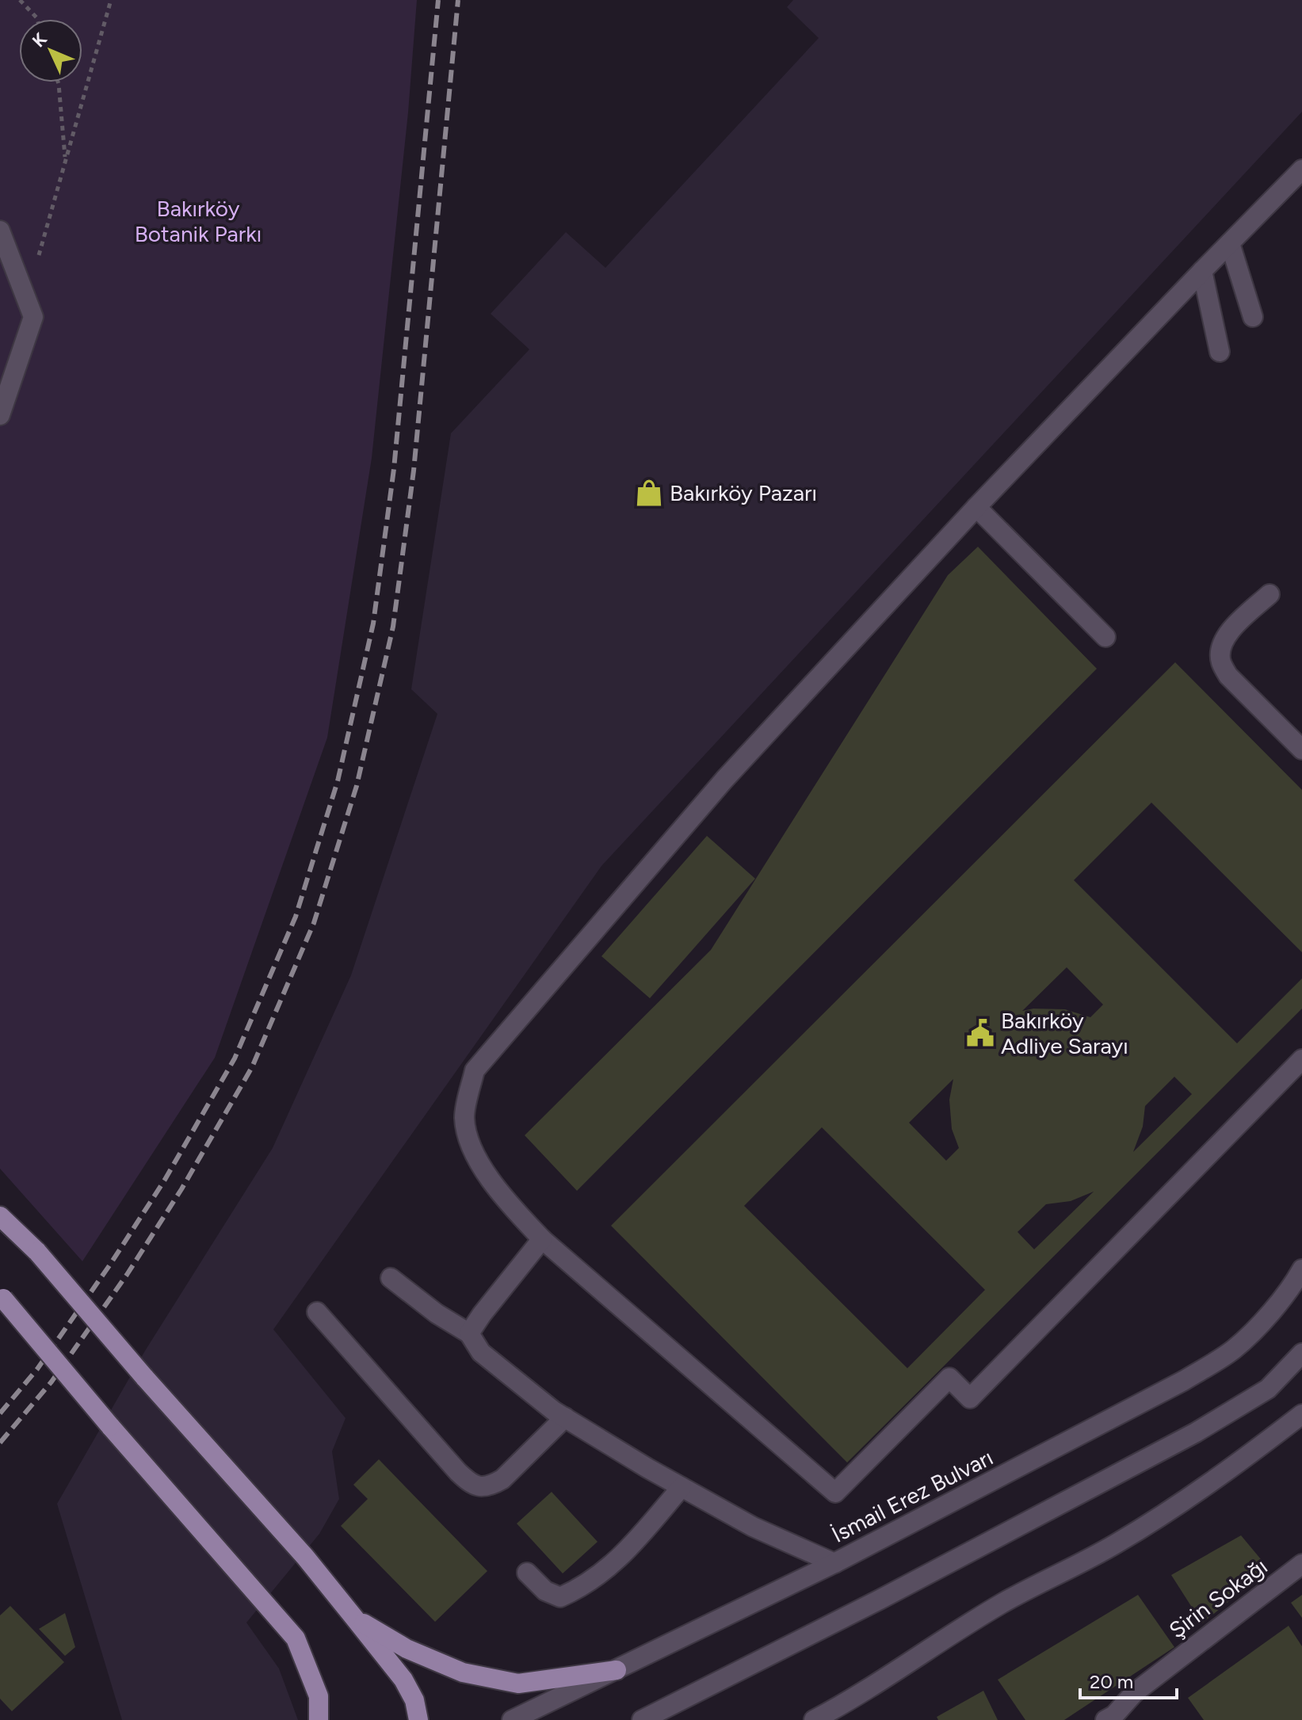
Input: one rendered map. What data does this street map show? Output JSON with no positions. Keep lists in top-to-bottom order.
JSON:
{
  "streets": {
    "street": ["İsmail Erez Bulvarı", "Şirin Sokağı"]
  },
  "parks": ["Bakırköy Botanik Parkı"],
  "places": {
    "shop": ["Bakırköy Pazarı"],
    "public building": ["Bakırköy Adliye Sarayı"]
  },
  "scale_bar": "20 m",
  "north": "top left"
}
